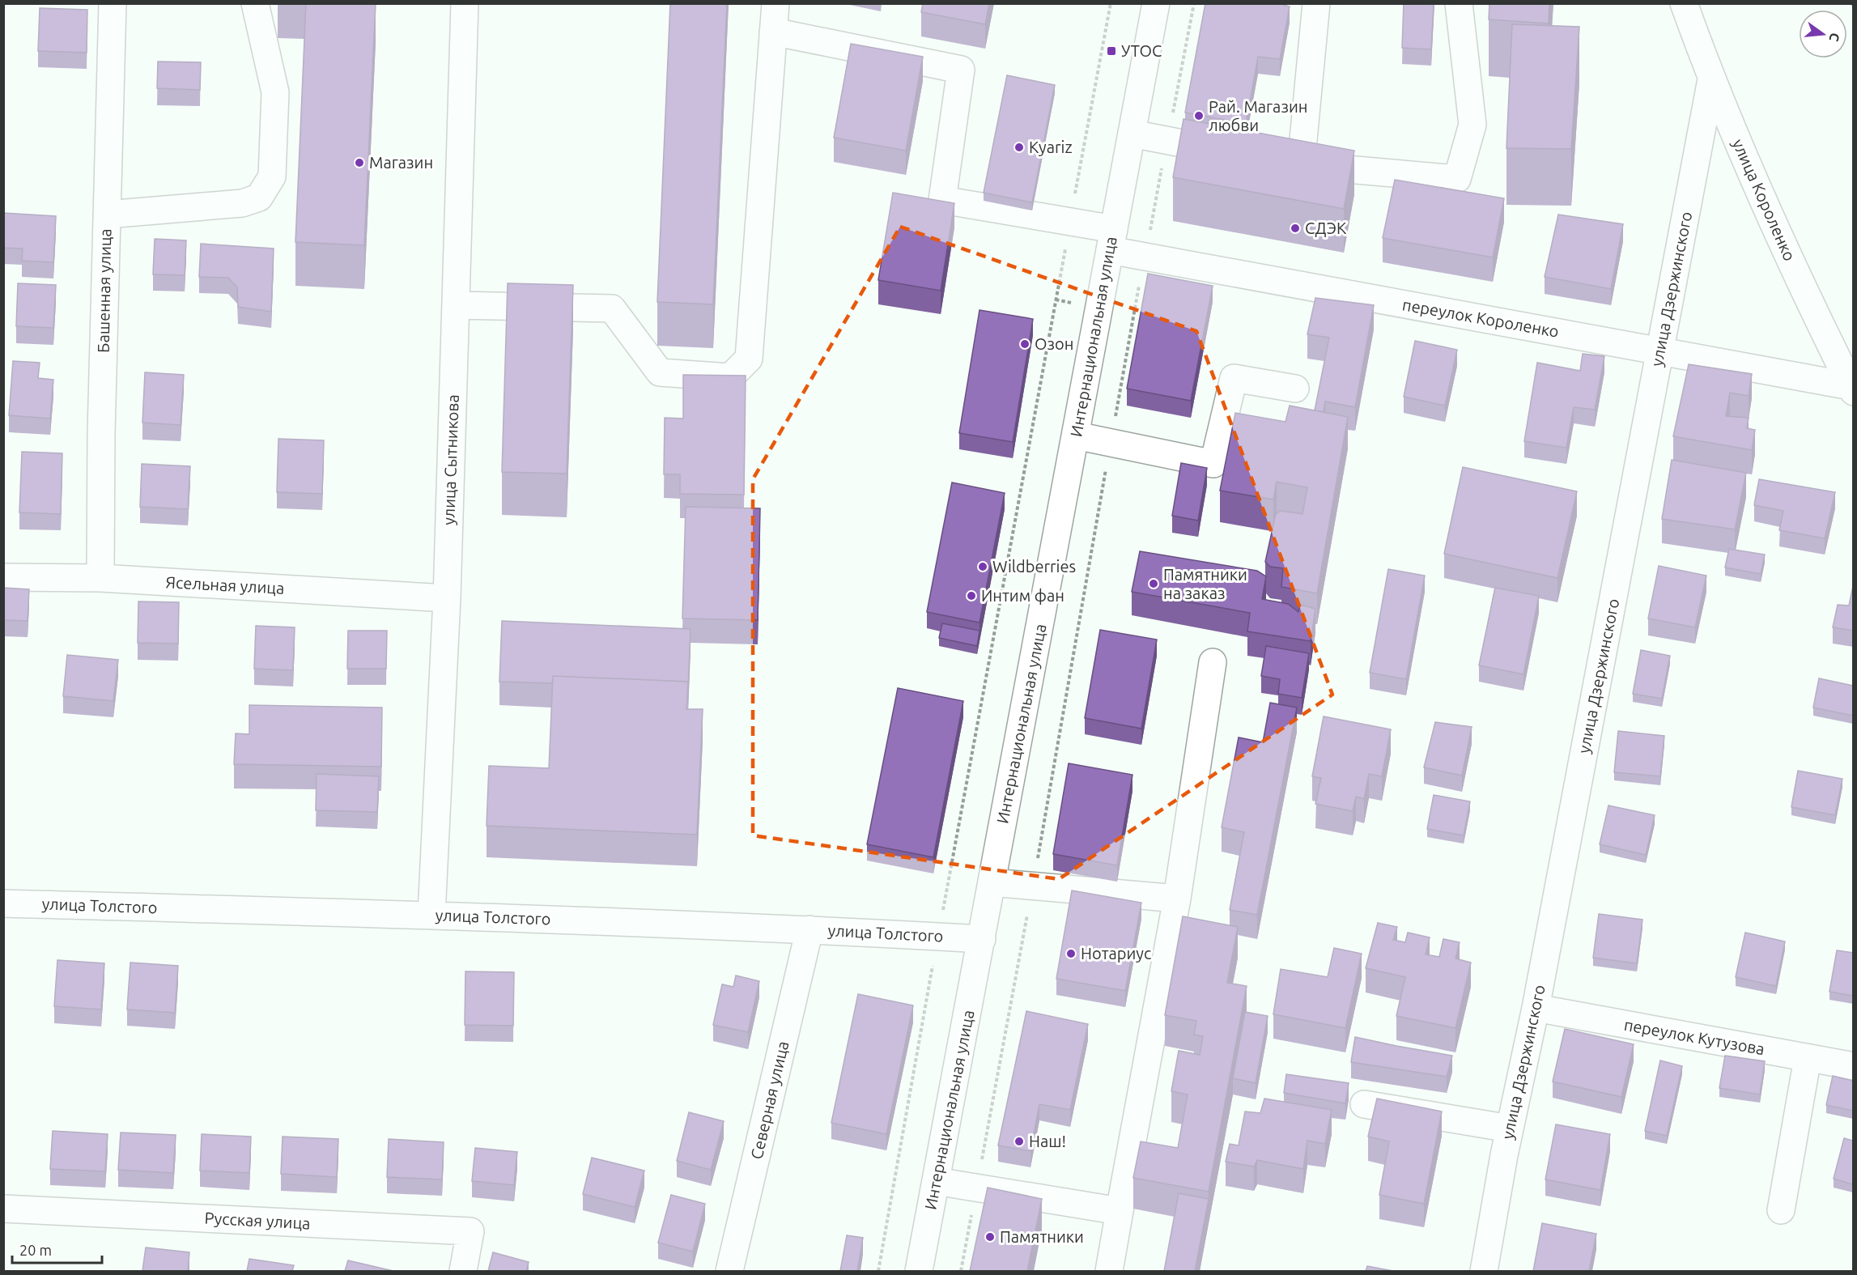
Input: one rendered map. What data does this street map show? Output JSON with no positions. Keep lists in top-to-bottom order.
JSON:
{
  "streets": {
    "street": [
      "улица Короленко",
      "улица Дзержинского",
      "Башенная улица",
      "переулок Короленко",
      "Интернациональная улица",
      "улица Сытникова",
      "Ясельная улица",
      "улица Толстого",
      "переулок Кутузова",
      "Северная улица",
      "Русская улица"
    ]
  },
  "crossings": [
    ["улица Короленко", "улица Дзержинского"],
    ["улица Короленко", "переулок Короленко"],
    ["улица Дзержинского", "переулок Короленко"],
    ["улица Дзержинского", "переулок Кутузова"],
    ["Башенная улица", "Ясельная улица"],
    ["переулок Короленко", "Интернациональная улица"],
    ["Интернациональная улица", "улица Толстого"],
    ["улица Сытникова", "Ясельная улица"],
    ["улица Сытникова", "улица Толстого"],
    ["улица Толстого", "Северная улица"]
  ],
  "places": {
    "transit": ["УТОС"],
    "other": [
      "Рай. Магазин любви",
      "Kyariz",
      "Магазин",
      "СДЭК",
      "Озон",
      "Wildberries",
      "Памятники на заказ",
      "Интим фан",
      "Нотариус",
      "Наш!",
      "Памятники"
    ]
  },
  "scale_bar": "20 m",
  "north": "right"
}
